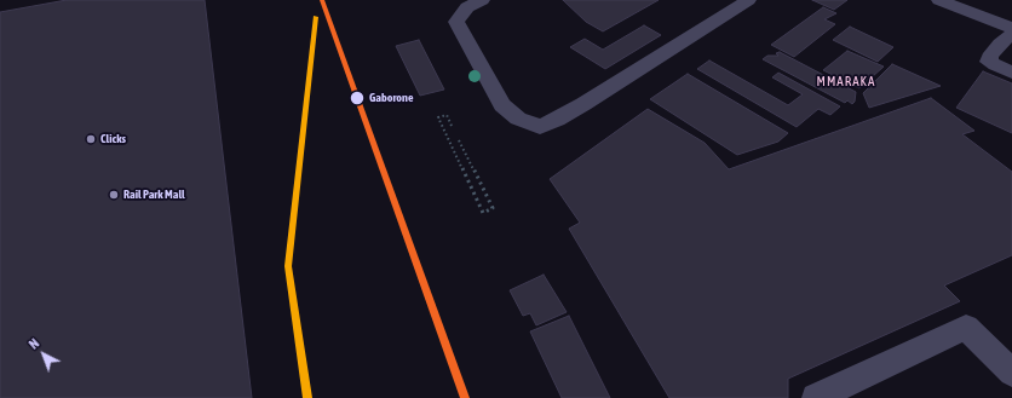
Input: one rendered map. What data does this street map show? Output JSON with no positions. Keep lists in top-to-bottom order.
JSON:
{
  "districts": ["MMARAKA"],
  "places": ["Gaborone", "Clicks", "Rail Park Mall"],
  "north": "top left"
}
